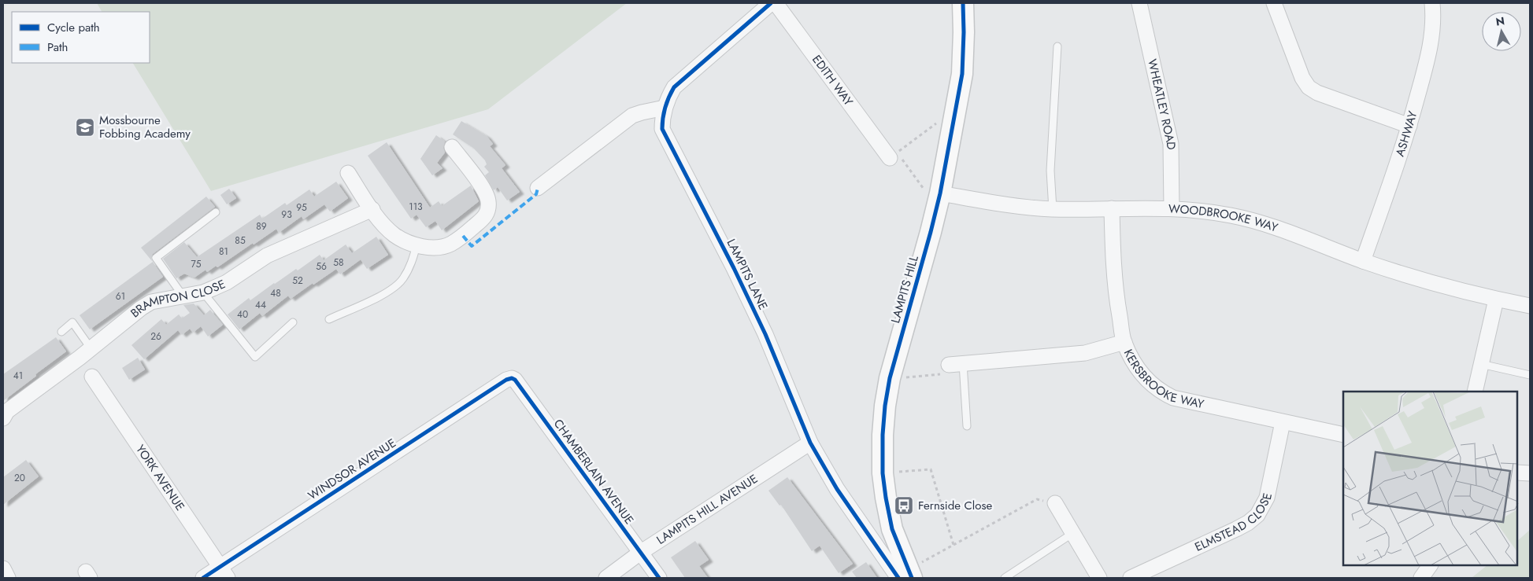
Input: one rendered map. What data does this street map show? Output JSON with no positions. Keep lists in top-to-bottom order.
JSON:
{
  "streets": {
    "main road": ["LAMPITS HILL"],
    "street": [
      "EDITH WAY",
      "WHEATLEY ROAD",
      "ASHWAY",
      "WOODBROOKE WAY",
      "LAMPITS LANE",
      "BRAMPTON CLOSE",
      "KERSBROOKE WAY",
      "WINDSOR AVENUE",
      "CHAMBERLAIN AVENUE",
      "YORK AVENUE",
      "LAMPITS HILL AVENUE",
      "ELMSTEAD CLOSE"
    ]
  },
  "crossings": [
    ["WHEATLEY ROAD", "WOODBROOKE WAY"],
    ["ASHWAY", "WOODBROOKE WAY"],
    ["WOODBROOKE WAY", "LAMPITS HILL"],
    ["WOODBROOKE WAY", "KERSBROOKE WAY"],
    ["LAMPITS LANE", "LAMPITS HILL"],
    ["LAMPITS LANE", "LAMPITS HILL AVENUE"],
    ["KERSBROOKE WAY", "ELMSTEAD CLOSE"],
    ["WINDSOR AVENUE", "CHAMBERLAIN AVENUE"],
    ["WINDSOR AVENUE", "YORK AVENUE"],
    ["CHAMBERLAIN AVENUE", "LAMPITS HILL AVENUE"]
  ],
  "places": {
    "school or university": ["Mossbourne Fobbing Academy"],
    "bus stop": ["Fernside Close"]
  },
  "house_numbers": [
    "113",
    "95",
    "93",
    "89",
    "85",
    "81",
    "58",
    "75",
    "56",
    "52",
    "48",
    "61",
    "44",
    "40",
    "26",
    "41",
    "20"
  ],
  "legend": ["Cycle path", "Path"],
  "north": "top"
}
